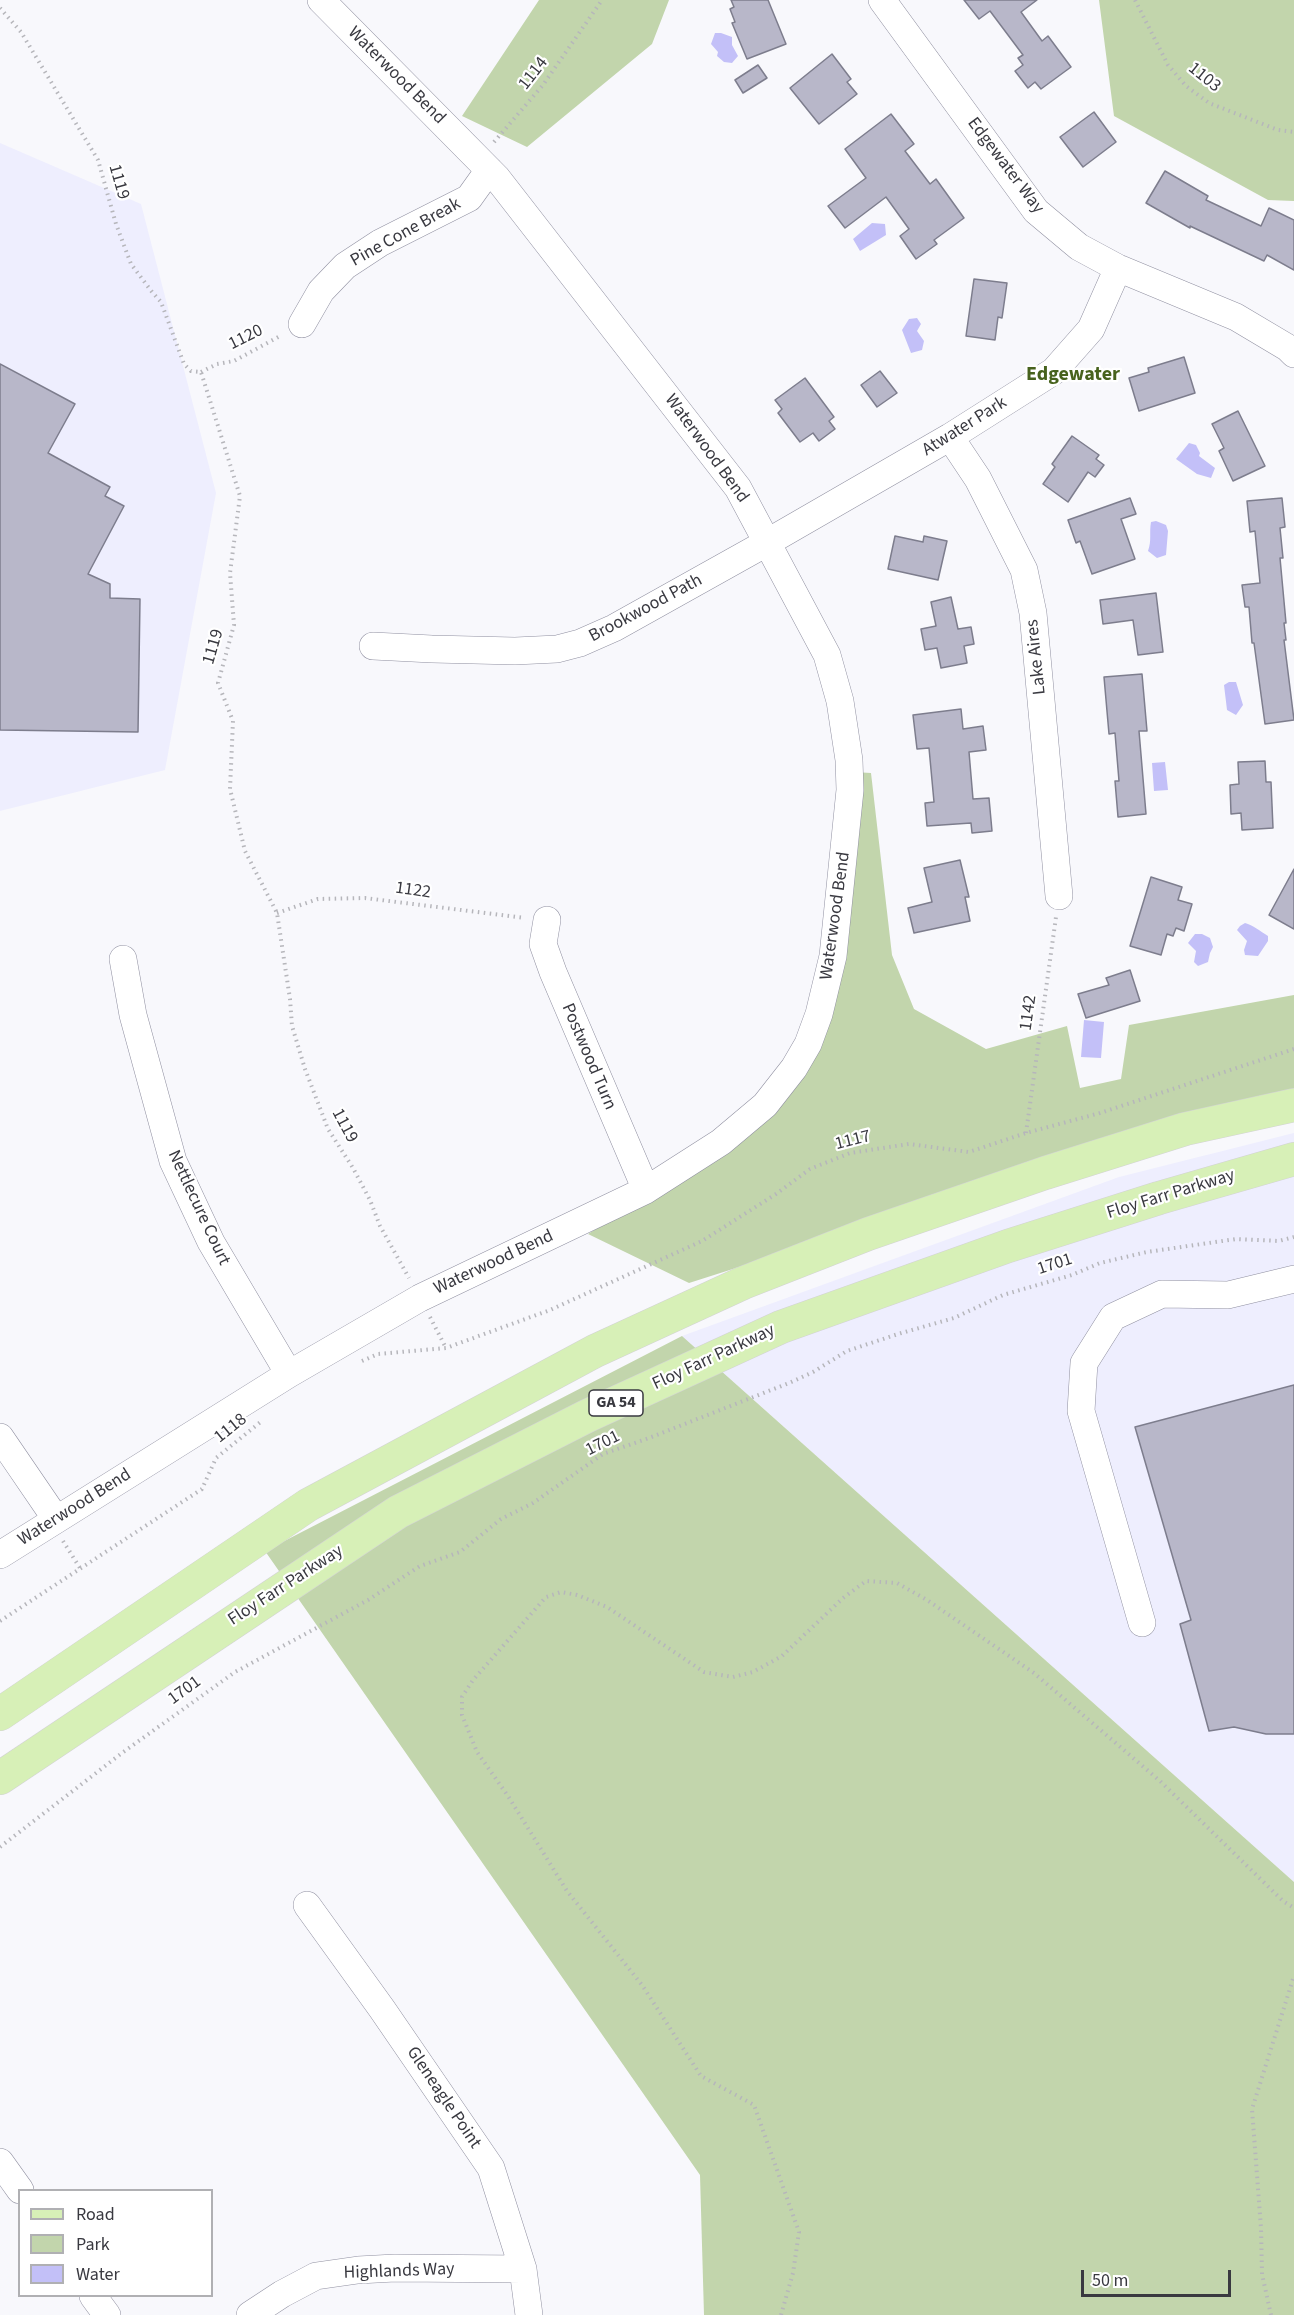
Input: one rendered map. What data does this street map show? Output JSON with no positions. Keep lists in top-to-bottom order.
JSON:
{
  "streets": {
    "main road": ["Floy Farr Parkway", "GA 54"],
    "street": [
      "Waterwood Bend",
      "Edgewater Way",
      "Pine Cone Break",
      "Atwater Park",
      "Brookwood Path",
      "Lake Aires",
      "Postwood Turn",
      "Nettlecure Court",
      "Gleneagle Point",
      "Highlands Way"
    ],
    "path": [
      "1114",
      "1103",
      "1119",
      "1120",
      "1122",
      "1142",
      "1117",
      "1701",
      "1118"
    ]
  },
  "crossings": [
    ["1114", "Waterwood Bend"],
    ["1114", "Pine Cone Break"],
    ["Waterwood Bend", "1119"],
    ["Waterwood Bend", "Pine Cone Break"],
    ["Waterwood Bend", "Atwater Park"],
    ["Waterwood Bend", "Brookwood Path"],
    ["Waterwood Bend", "Postwood Turn"],
    ["Waterwood Bend", "Nettlecure Court"],
    ["Edgewater Way", "Atwater Park"],
    ["1119", "1120"],
    ["1119", "1122"],
    ["1119", "1117"],
    ["Pine Cone Break", "1120"],
    ["Atwater Park", "Brookwood Path"],
    ["Atwater Park", "Lake Aires"],
    ["Lake Aires", "1142"],
    ["1122", "Postwood Turn"],
    ["1142", "1117"],
    ["Gleneagle Point", "Highlands Way"]
  ],
  "districts": ["Edgewater"],
  "legend": ["Road", "Park", "Water"],
  "scale_bar": "50 m"
}
